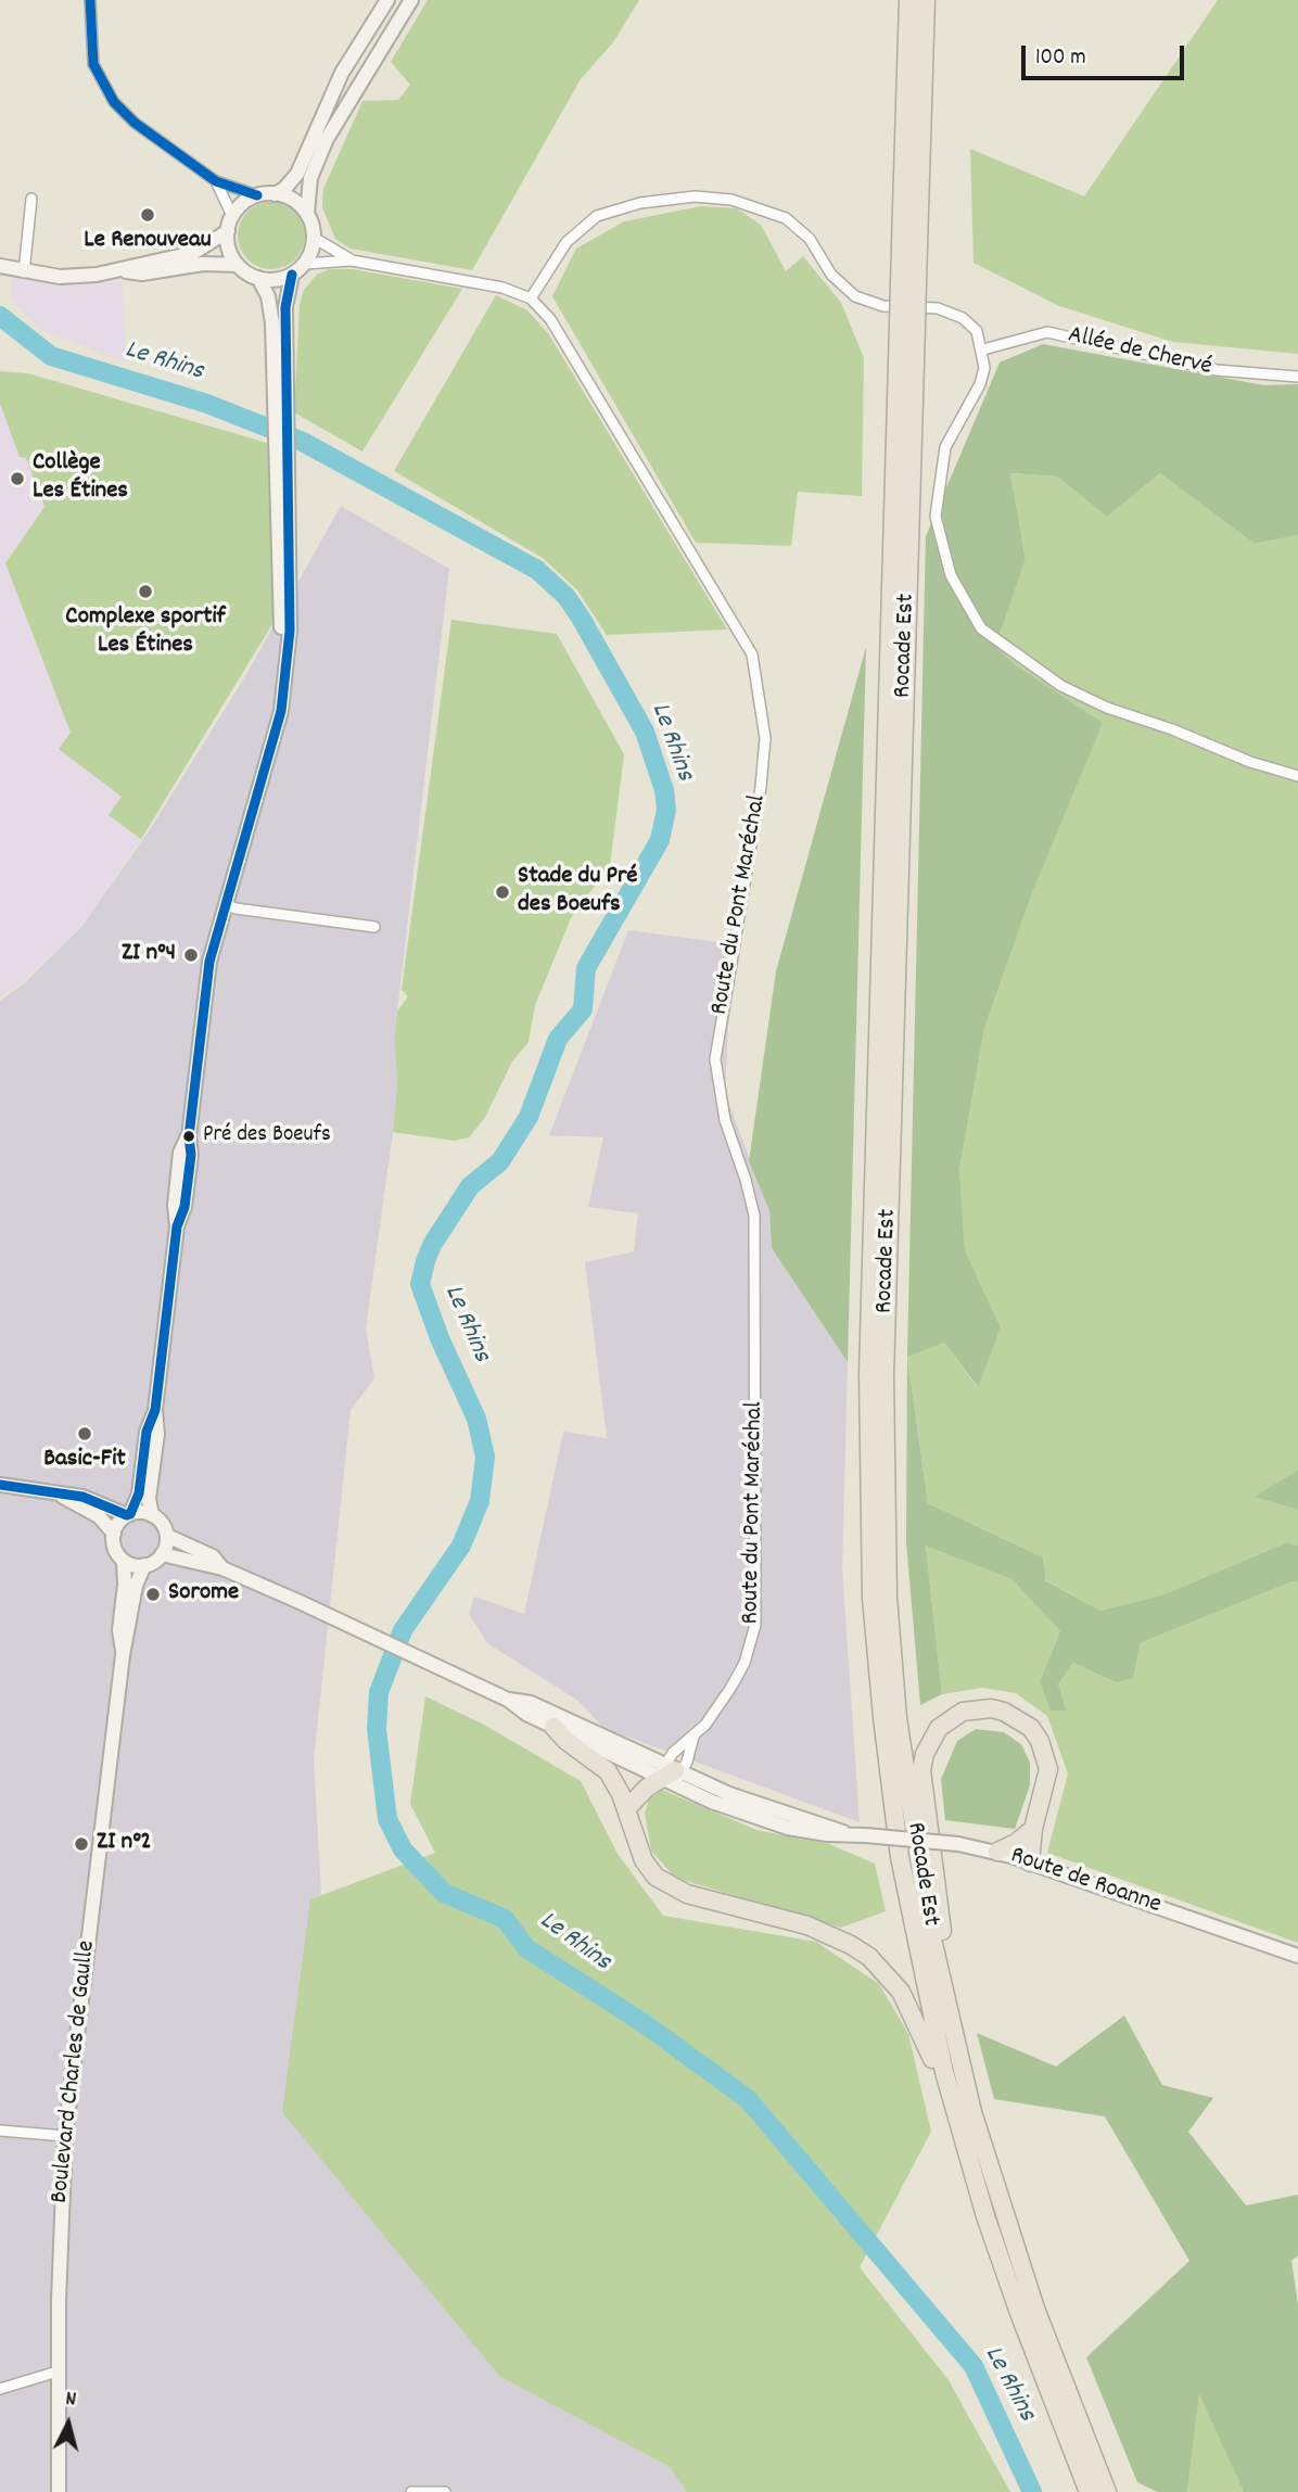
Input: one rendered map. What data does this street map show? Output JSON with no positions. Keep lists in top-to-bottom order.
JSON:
{
  "streets": {
    "highway": ["Rocade Est"],
    "street": [
      "Allée de Chervé",
      "Route du Pont Maréchal",
      "Route de Roanne",
      "Boulevard Charles de Gaulle"
    ]
  },
  "crossings": [
    ["Route du Pont Maréchal", "Route de Roanne"]
  ],
  "water": ["Le Rhins"],
  "places": [
    "Le Renouveau",
    "Collège Les Étines",
    "Complexe sportif Les Étines",
    "Stade du Pré des Boeufs",
    "ZI n°4",
    "Pré des Boeufs",
    "Basic-Fit",
    "Sorome",
    "ZI n°2"
  ],
  "scale_bar": "100 m",
  "north": "top"
}
